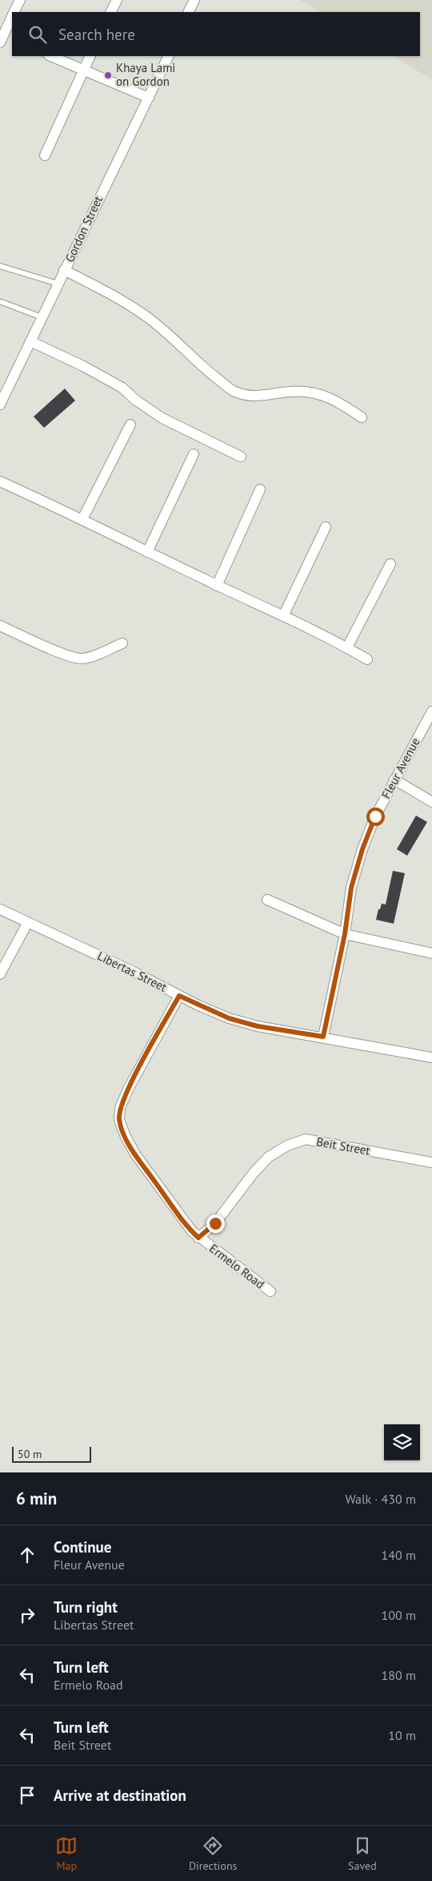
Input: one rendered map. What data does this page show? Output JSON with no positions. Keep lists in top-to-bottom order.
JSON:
{
  "streets": {
    "street": [
      "Gordon Street",
      "Fleur Avenue",
      "Libertas Street",
      "Beit Street",
      "Ermelo Road"
    ]
  },
  "crossings": [
    ["Fleur Avenue", "Libertas Street"],
    ["Libertas Street", "Ermelo Road"],
    ["Beit Street", "Ermelo Road"]
  ],
  "places": ["Khaya Lami on Gordon"],
  "scale_bar": "50 m",
  "page": {
    "search": "Search here",
    "scale": "50 m",
    "heading": ["6 min", "Walk · 430 m"],
    "list": [
      ["Continue", "Fleur Avenue", "140 m"],
      ["Turn right", "Libertas Street", "100 m"],
      ["Turn left", "Ermelo Road", "180 m"],
      ["Turn left", "Beit Street", "10 m"],
      "Arrive at destination"
    ],
    "nav": ["Map", "Directions", "Saved"]
  }
}
